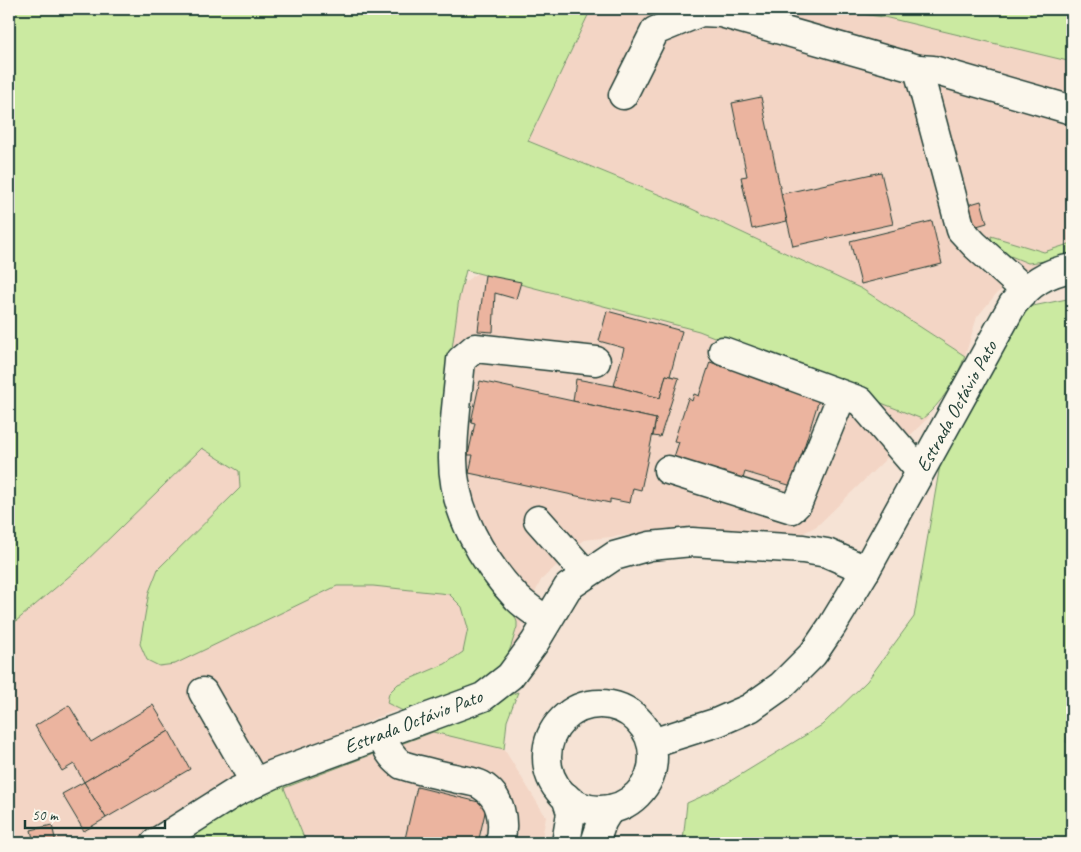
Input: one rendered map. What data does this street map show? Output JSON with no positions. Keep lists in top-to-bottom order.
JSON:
{
  "streets": {
    "street": ["Estrada Octávio Pato"]
  },
  "scale_bar": "50 m"
}
